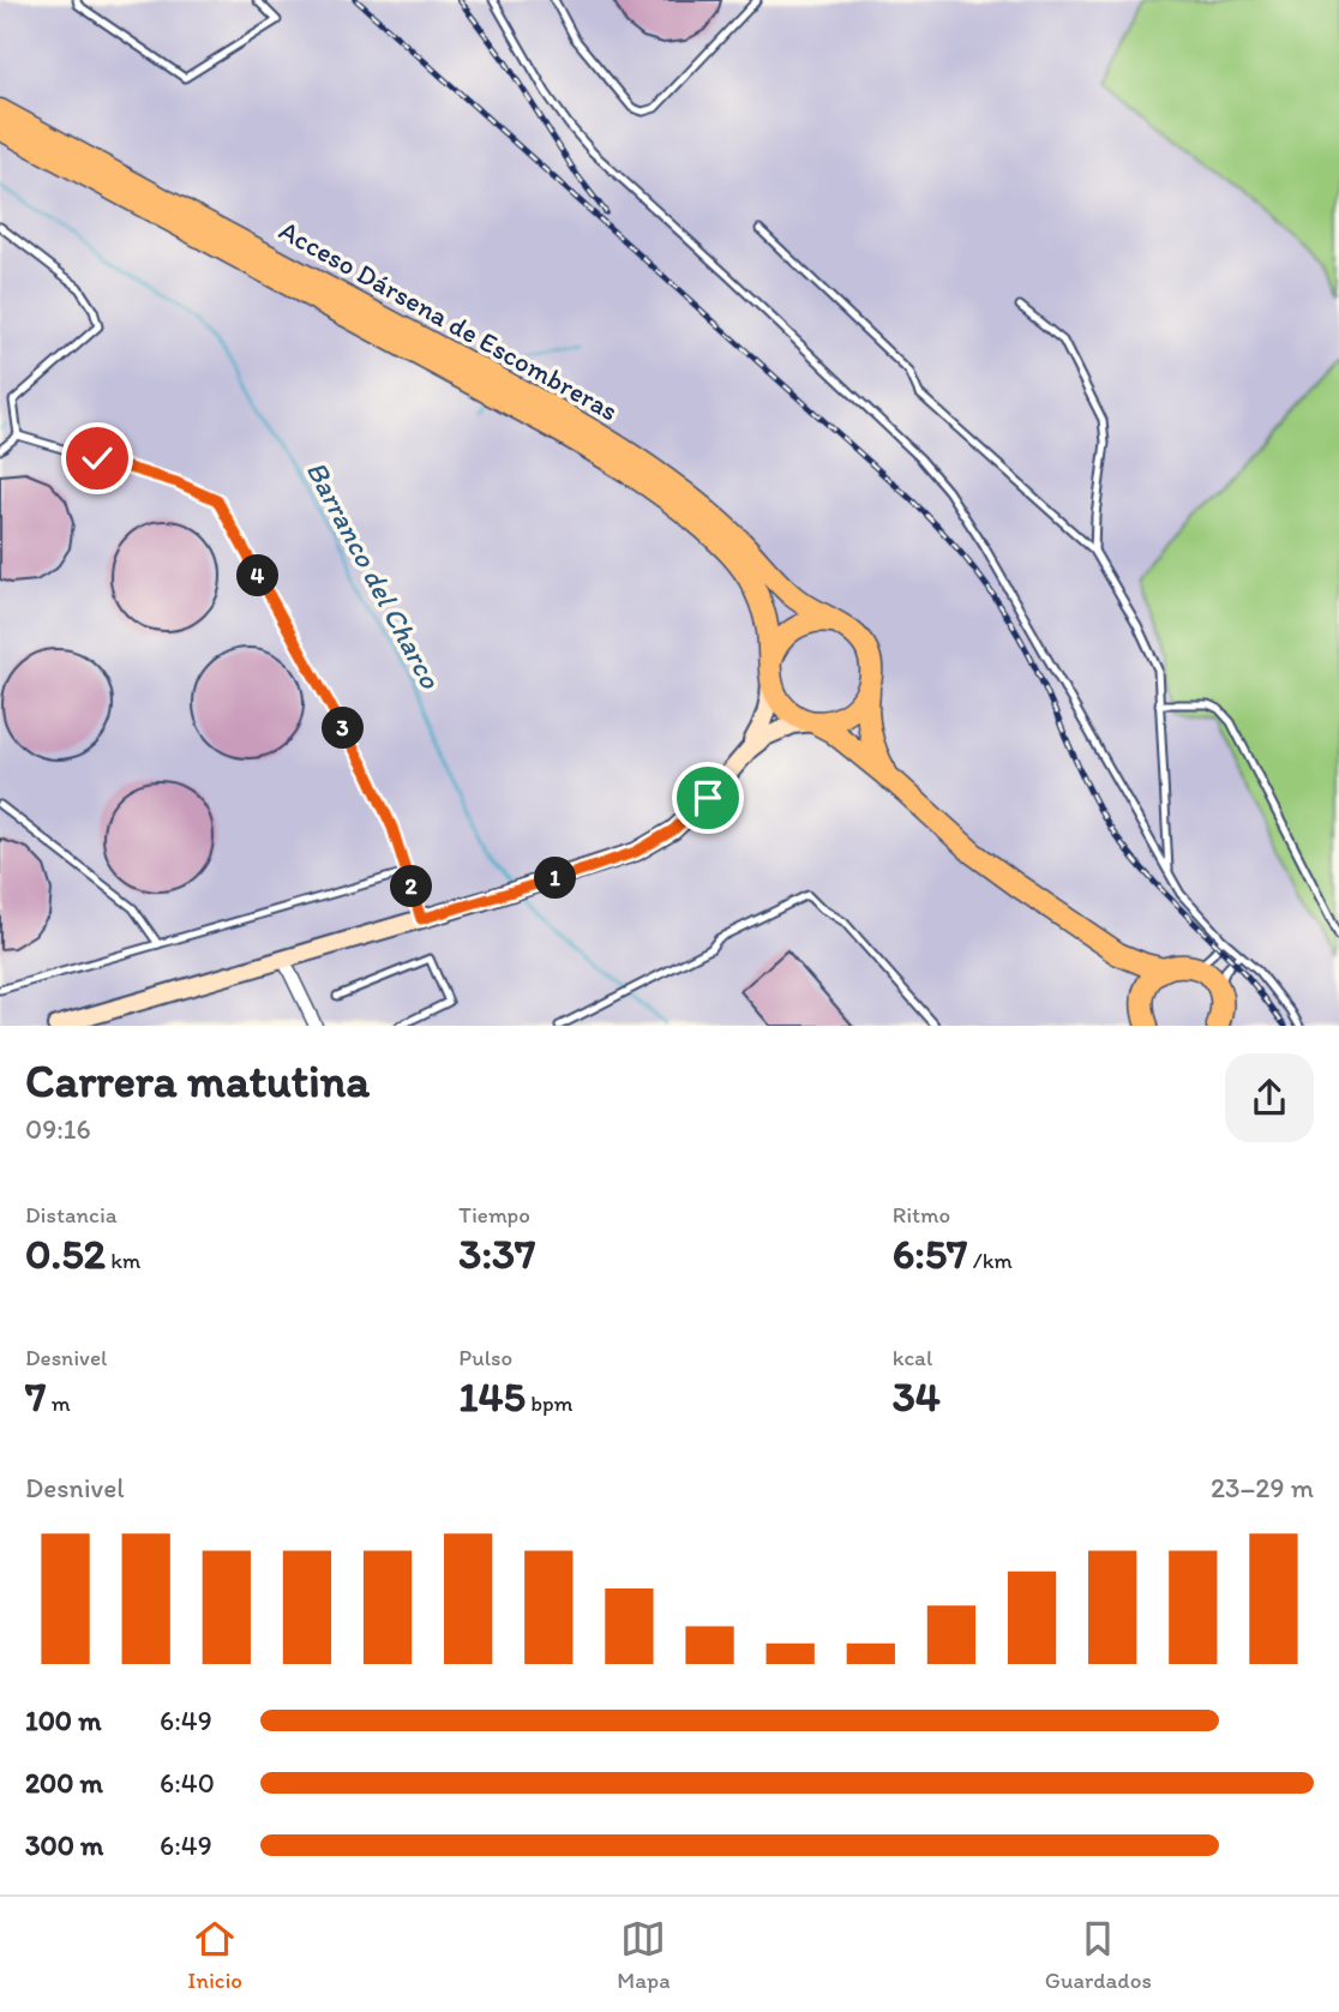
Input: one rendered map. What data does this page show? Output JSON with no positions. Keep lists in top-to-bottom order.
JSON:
{
  "streets": {
    "highway": ["Acceso Dársena de Escombreras"]
  },
  "water": ["Barranco del Charco"],
  "page": {
    "pins": [
      "4",
      "3",
      "1",
      "2"
    ],
    "heading": ["Carrera matutina", "09:16"],
    "stats": [
      ["Distancia", "0.52 km"],
      ["Tiempo", "3:37"],
      ["Ritmo", "6:57 /km"],
      ["Desnivel", "7 m"],
      ["Pulso", "145 bpm"],
      ["kcal", "34"]
    ],
    "chart": ["Desnivel", "23–29 m"],
    "list": [
      {
        "name": "100 m",
        "note": "6:49"
      },
      {
        "name": "200 m",
        "note": "6:40"
      },
      {
        "name": "300 m",
        "note": "6:49"
      }
    ],
    "tabs": ["Inicio", "Mapa", "Guardados"]
  }
}
